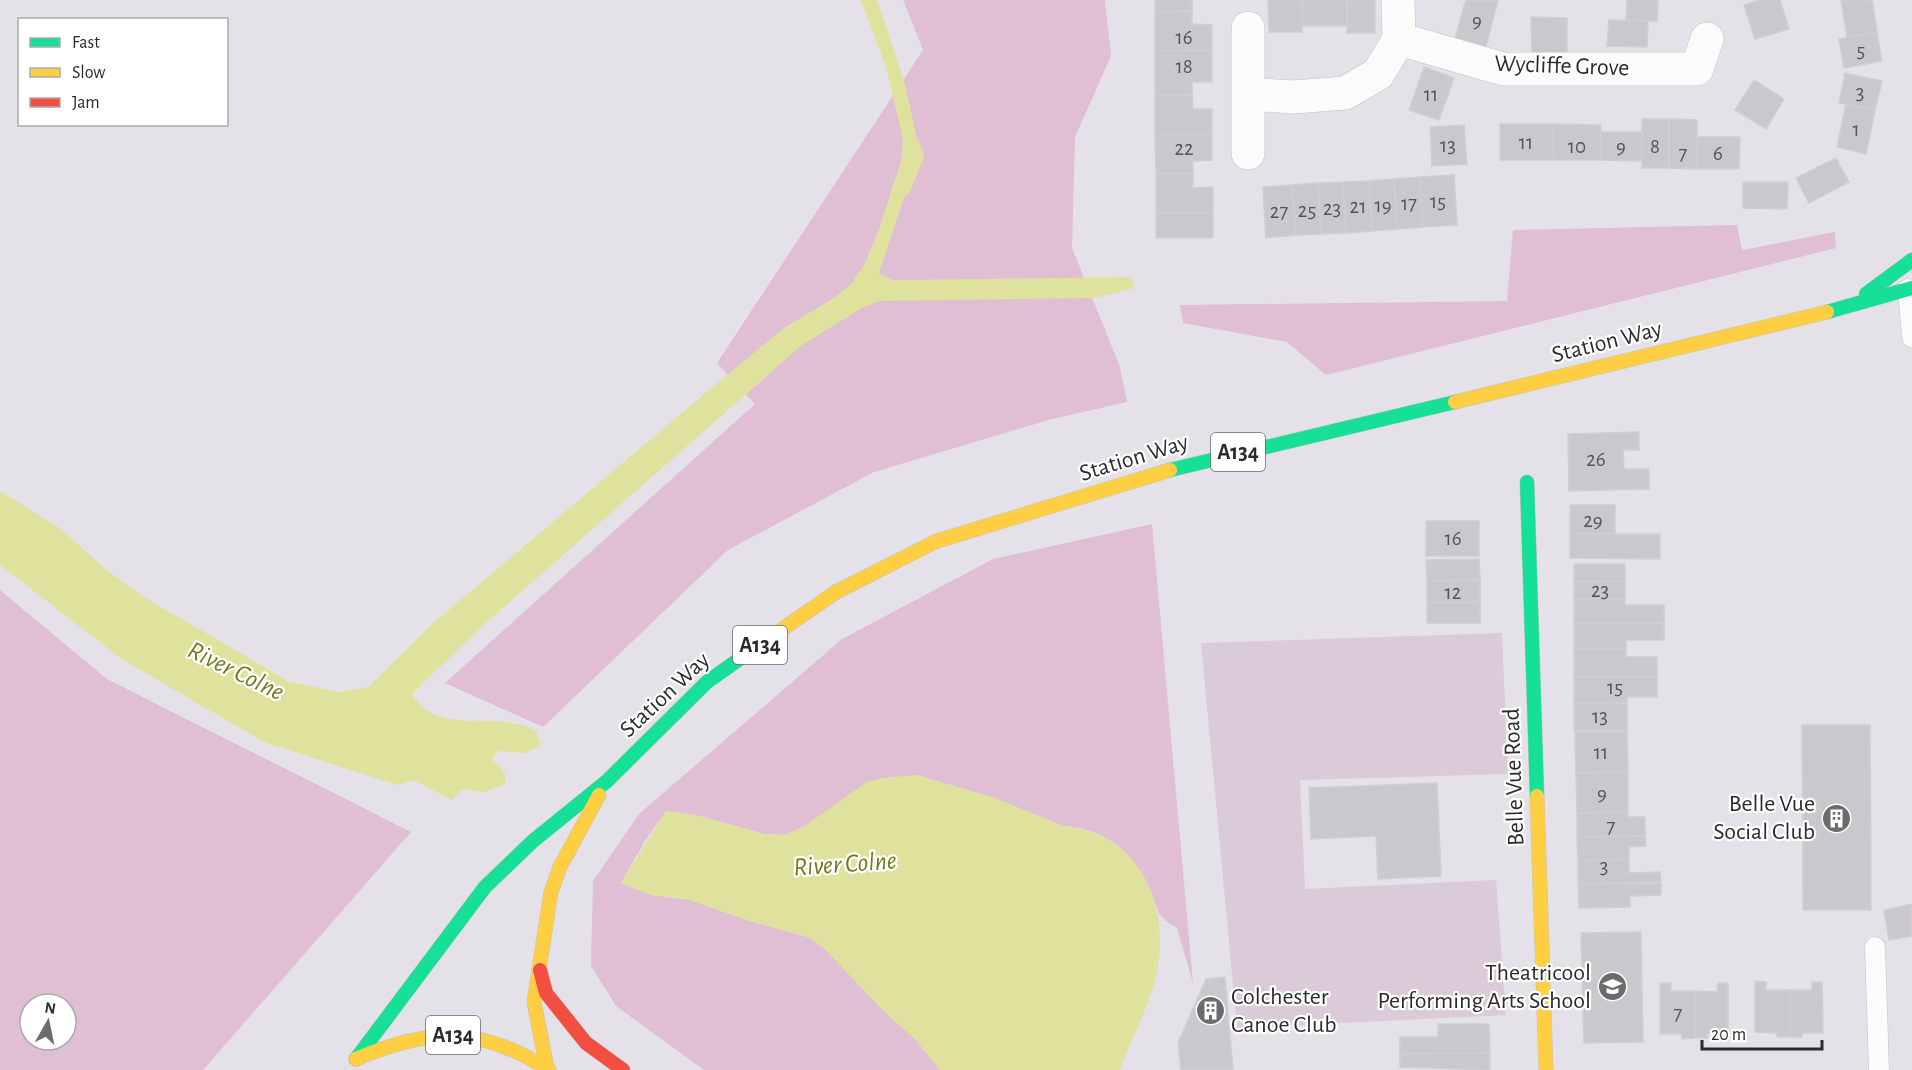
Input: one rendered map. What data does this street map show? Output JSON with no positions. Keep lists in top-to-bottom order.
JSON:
{
  "streets": {
    "main road": ["Station Way", "A134", "Belle Vue Road"],
    "street": ["Wycliffe Grove"]
  },
  "water": ["River Colne"],
  "places": {
    "building": ["Belle Vue Social Club", "Colchester Canoe Club"],
    "school or university": ["Theatricool Performing Arts School"]
  },
  "house_numbers": [
    "9",
    "16",
    "5",
    "18",
    "3",
    "11",
    "1",
    "11",
    "13",
    "10",
    "9",
    "8",
    "22",
    "7",
    "6",
    "15",
    "17",
    "19",
    "21",
    "23",
    "25",
    "27",
    "26",
    "29",
    "16",
    "23",
    "12",
    "15",
    "13",
    "11",
    "9",
    "7",
    "3",
    "7"
  ],
  "legend": ["Fast", "Slow", "Jam"],
  "scale_bar": "20 m",
  "north": "top"
}
